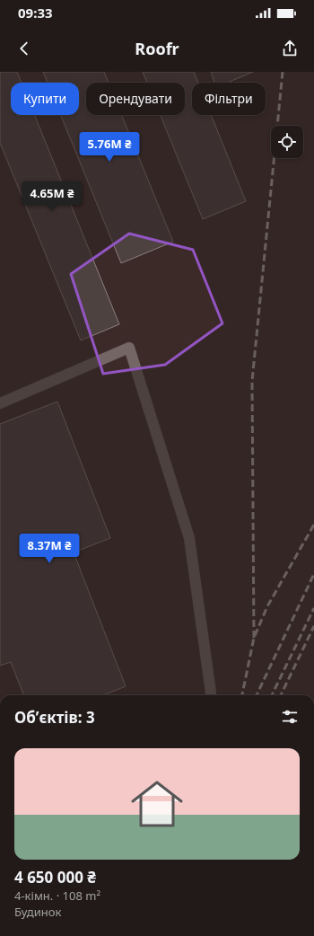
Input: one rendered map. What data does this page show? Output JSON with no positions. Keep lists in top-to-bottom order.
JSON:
{
  "page": {
    "status": "09:33",
    "header": "Roofr",
    "chip": ["Купити", "Орендувати", "Фільтри"],
    "price": ["5.76M ₴", "4.65M ₴", "8.37M ₴"],
    "heading": "Об’єктів: 3",
    "list": [
      {
        "name": "4 650 000 ₴",
        "note": "4-кімн. · 108 m² · Будинок"
      }
    ]
  }
}
